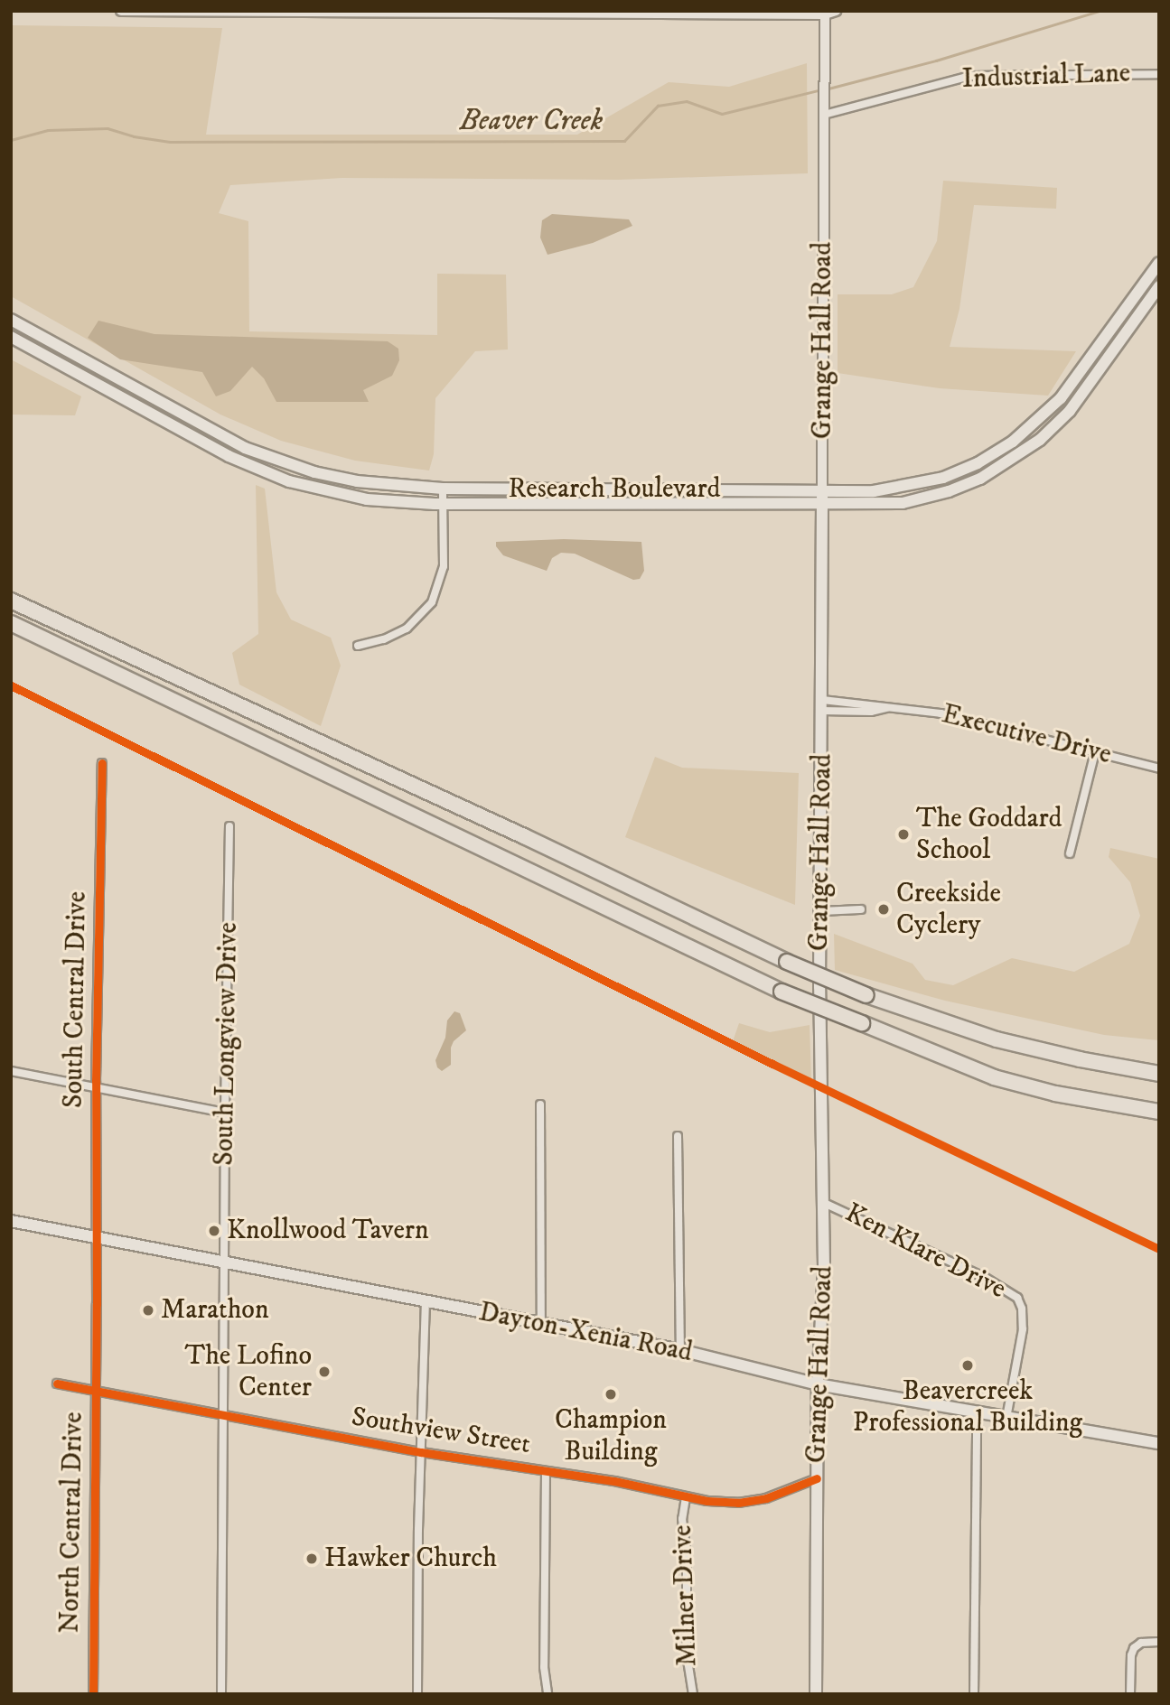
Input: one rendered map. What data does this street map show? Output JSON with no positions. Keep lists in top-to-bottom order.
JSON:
{
  "streets": {
    "main road": ["Grange Hall Road", "Research Boulevard", "Dayton-Xenia Road"],
    "street": [
      "Industrial Lane",
      "Executive Drive",
      "South Central Drive",
      "South Longview Drive",
      "Ken Klare Drive",
      "Southview Street",
      "North Central Drive",
      "Milner Drive"
    ]
  },
  "crossings": [
    ["Industrial Lane", "Grange Hall Road"],
    ["Grange Hall Road", "Research Boulevard"],
    ["Grange Hall Road", "Executive Drive"],
    ["Grange Hall Road", "Ken Klare Drive"],
    ["Grange Hall Road", "Dayton-Xenia Road"],
    ["Grange Hall Road", "Southview Street"],
    ["South Central Drive", "Dayton-Xenia Road"],
    ["South Central Drive", "North Central Drive"],
    ["South Longview Drive", "Dayton-Xenia Road"],
    ["South Longview Drive", "Southview Street"],
    ["Ken Klare Drive", "Dayton-Xenia Road"],
    ["Dayton-Xenia Road", "North Central Drive"],
    ["Southview Street", "North Central Drive"],
    ["Southview Street", "Milner Drive"]
  ],
  "water": ["Beaver Creek"],
  "places": [
    "The Goddard School",
    "Creekside Cyclery",
    "Knollwood Tavern",
    "Marathon",
    "Beavercreek Professional Building",
    "The Lofino Center",
    "Champion Building",
    "Hawker Church"
  ]
}
